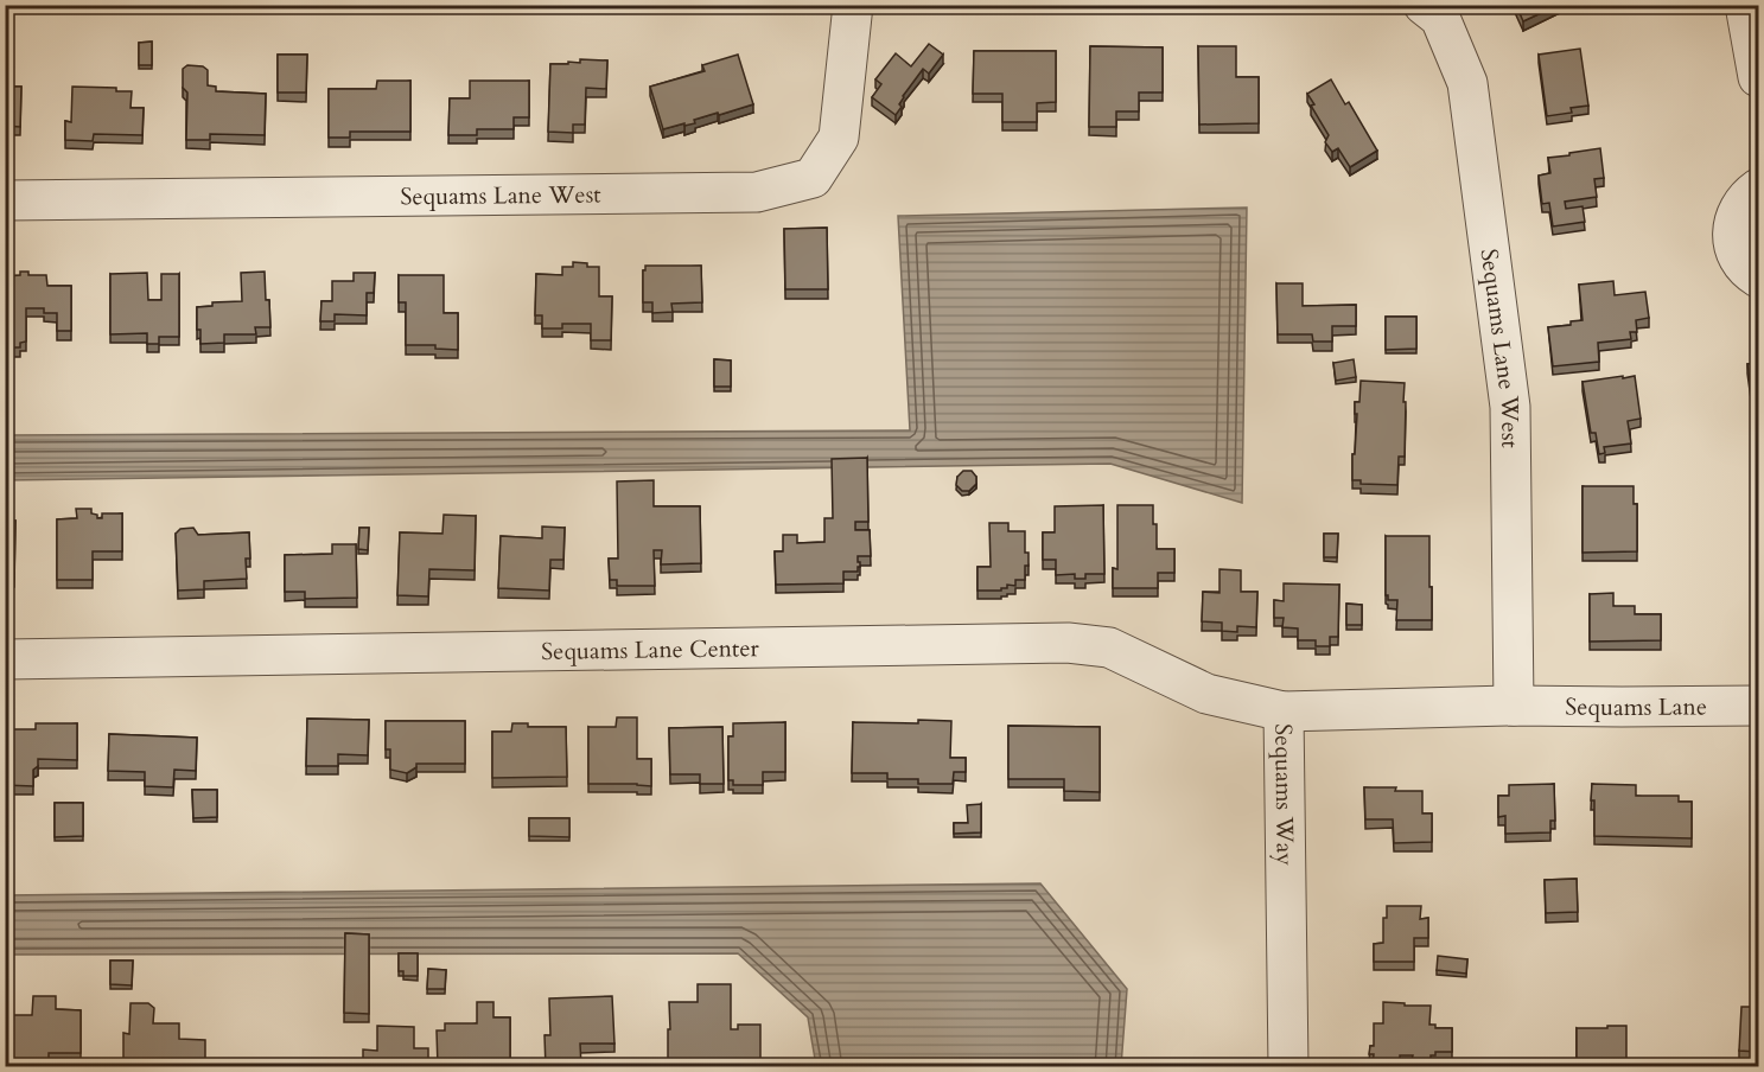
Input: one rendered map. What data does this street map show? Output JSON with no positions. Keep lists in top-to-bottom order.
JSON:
{
  "streets": {
    "street": [
      "Sequams Lane West",
      "Sequams Lane Center",
      "Sequams Lane",
      "Sequams Way"
    ]
  },
  "crossings": [
    ["Sequams Lane West", "Sequams Lane"],
    ["Sequams Lane West", "Sequams Way"],
    ["Sequams Lane Center", "Sequams Way"],
    ["Sequams Lane", "Sequams Way"]
  ]
}
